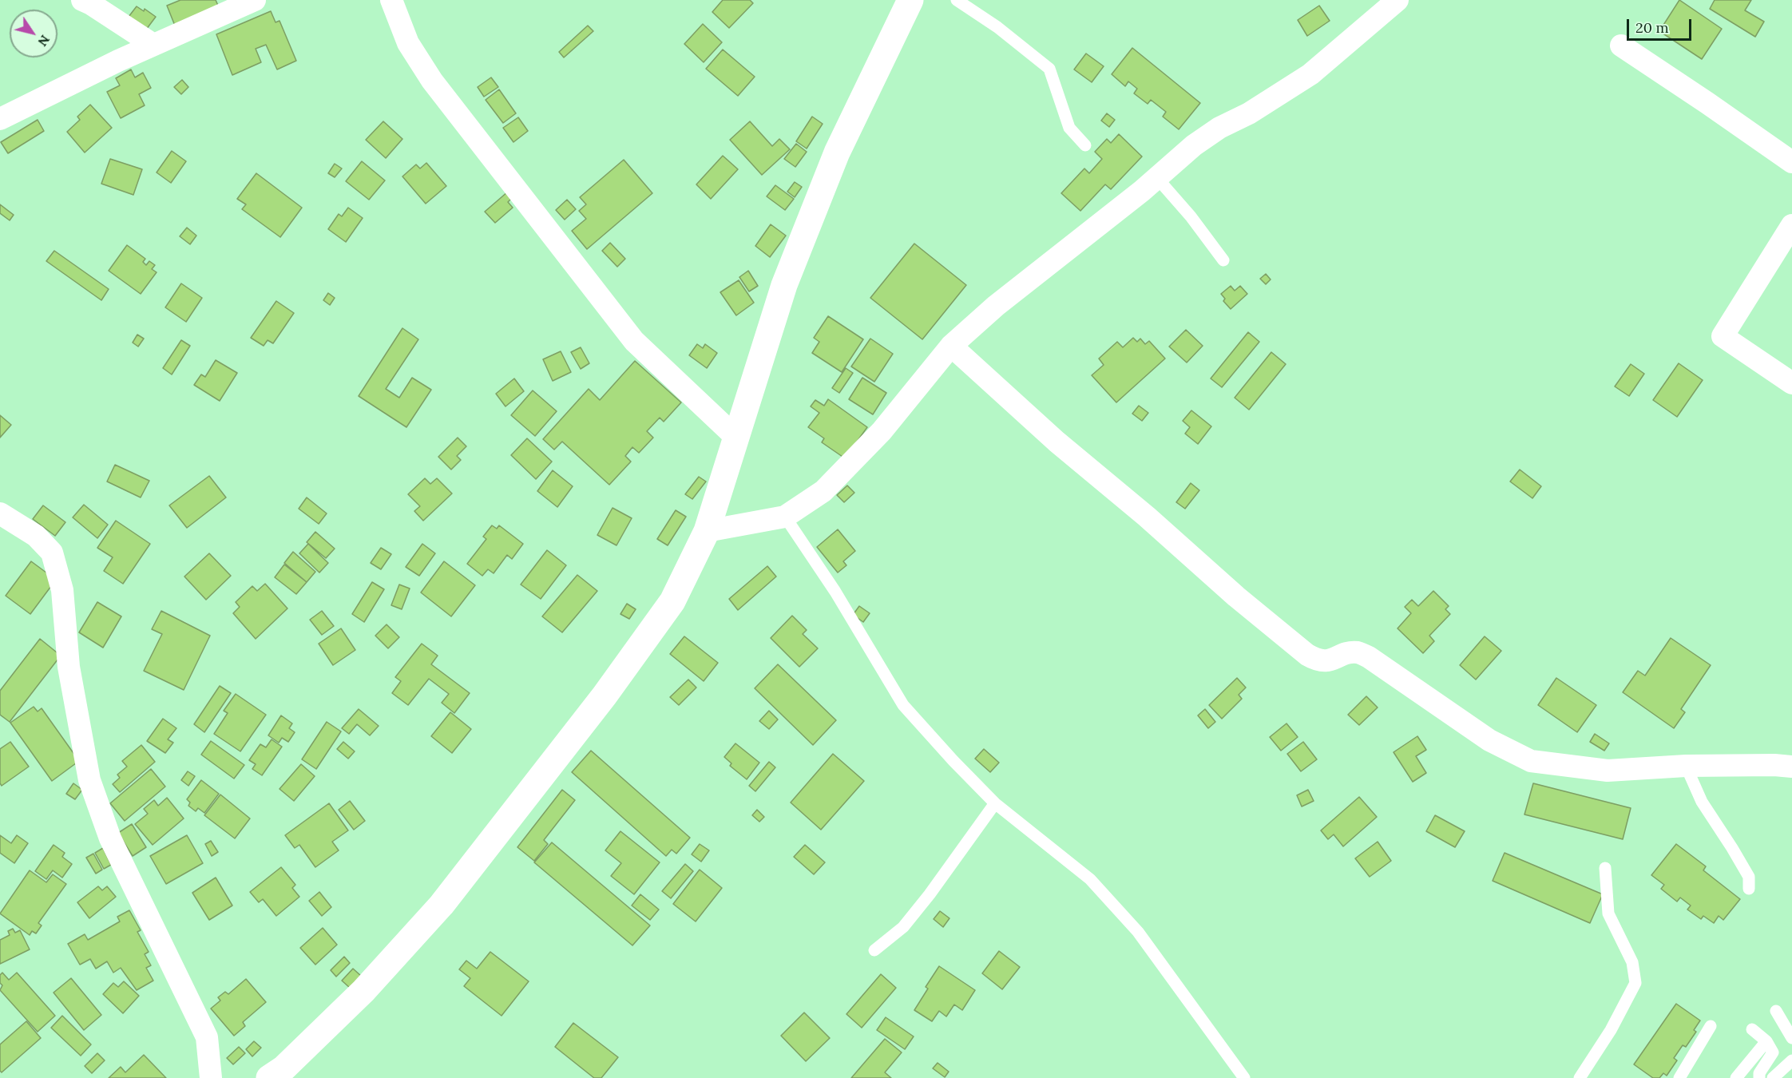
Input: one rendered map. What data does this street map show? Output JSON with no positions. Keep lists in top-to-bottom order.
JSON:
{
  "scale_bar": "20 m",
  "north": "bottom right"
}
